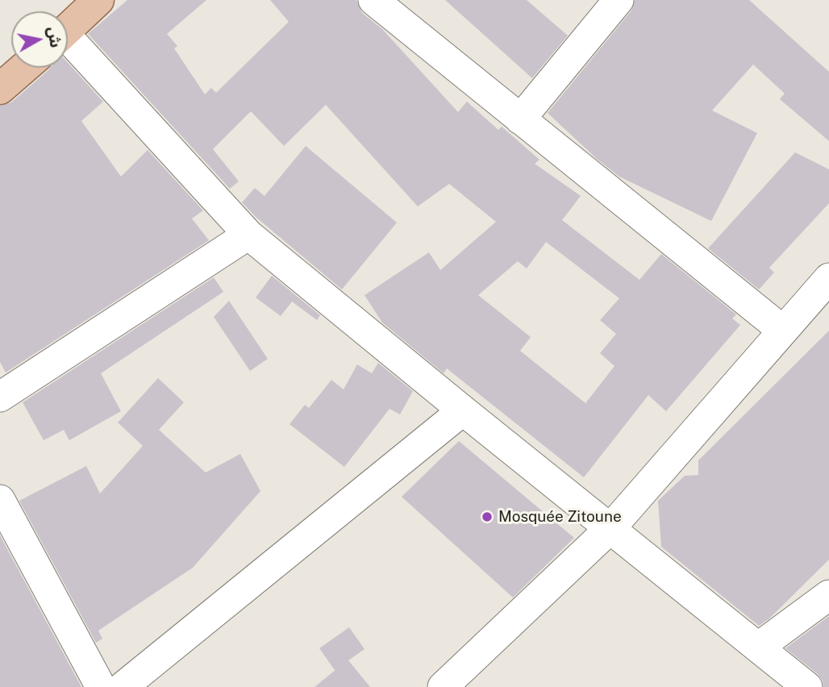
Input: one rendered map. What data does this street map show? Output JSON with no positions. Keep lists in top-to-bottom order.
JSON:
{
  "places": ["Mosquée Zitoune"],
  "north": "right"
}
